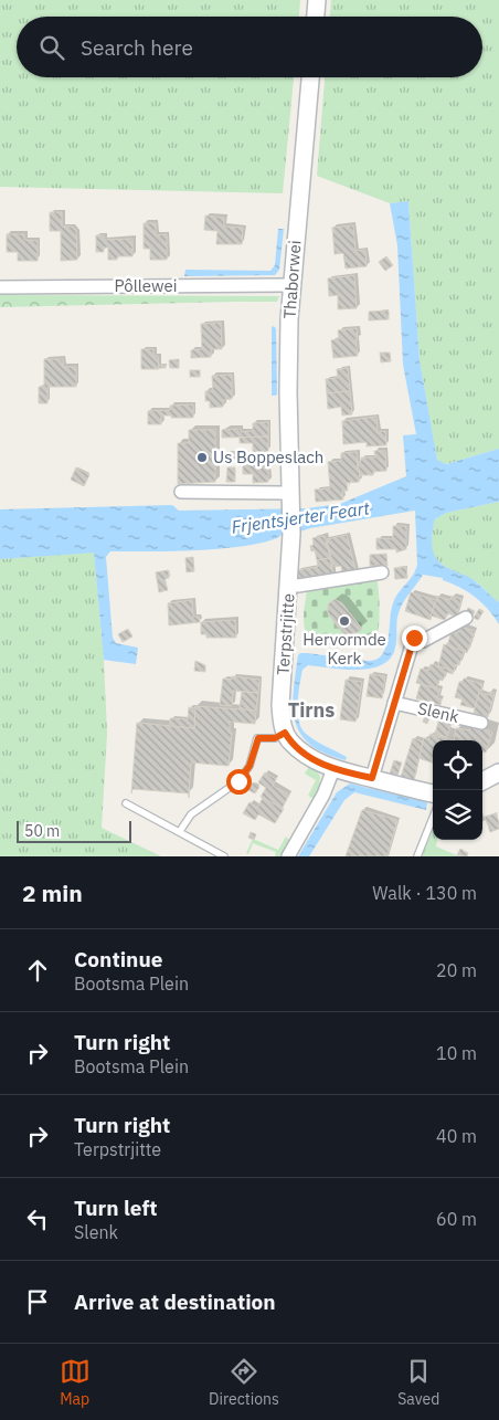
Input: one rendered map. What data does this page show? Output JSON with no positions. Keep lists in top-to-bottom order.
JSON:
{
  "streets": {
    "street": [
      "Thaborwei",
      "Pôllewei",
      "Terpstrjitte",
      "Slenk"
    ]
  },
  "crossings": [
    ["Thaborwei", "Pôllewei"],
    ["Thaborwei", "Terpstrjitte"]
  ],
  "districts": ["Tirns"],
  "water": ["Frjentsjerter Feart"],
  "places": ["Us Boppeslach", "Hervormde Kerk"],
  "scale_bar": "50 m",
  "page": {
    "search": "Search here",
    "scale": "50 m",
    "heading": ["2 min", "Walk · 130 m"],
    "list": [
      ["Continue", "Bootsma Plein", "20 m"],
      ["Turn right", "Bootsma Plein", "10 m"],
      ["Turn right", "Terpstrjitte", "40 m"],
      ["Turn left", "Slenk", "60 m"],
      "Arrive at destination"
    ],
    "nav": ["Map", "Directions", "Saved"]
  }
}
